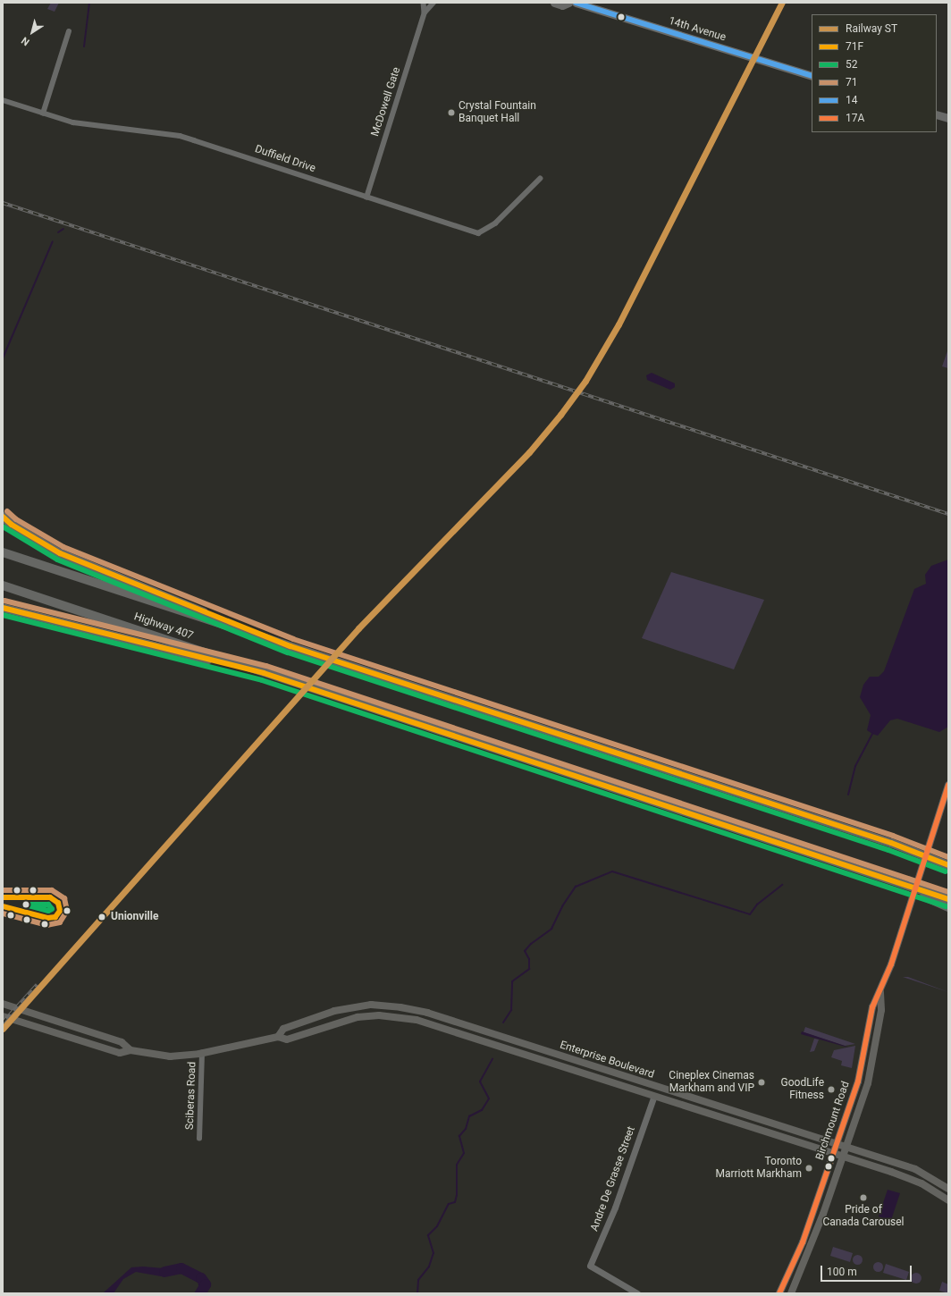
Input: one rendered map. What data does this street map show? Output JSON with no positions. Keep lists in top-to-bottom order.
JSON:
{
  "streets": {
    "highway": ["Highway 407"],
    "main road": ["14th Avenue", "Enterprise Boulevard", "Birchmount Road"],
    "street": [
      "McDowell Gate",
      "Duffield Drive",
      "Sciberas Road",
      "Andre De Grasse Street"
    ]
  },
  "crossings": [
    ["McDowell Gate", "Duffield Drive"],
    ["Enterprise Boulevard", "Sciberas Road"],
    ["Enterprise Boulevard", "Birchmount Road"],
    ["Enterprise Boulevard", "Andre De Grasse Street"]
  ],
  "places": [
    "Crystal Fountain Banquet Hall",
    "Unionville",
    "Cineplex Cinemas Markham and VIP",
    "GoodLife Fitness",
    "Toronto Marriott Markham",
    "Pride of Canada Carousel"
  ],
  "lines": [
    "rail line ST",
    "transit line 14",
    "transit line 71",
    "transit line 71F",
    "transit line 52",
    "transit line 17A"
  ],
  "legend": [
    "Railway ST",
    "71F",
    "52",
    "71",
    "14",
    "17A"
  ],
  "scale_bar": "100 m",
  "north": "bottom left"
}
